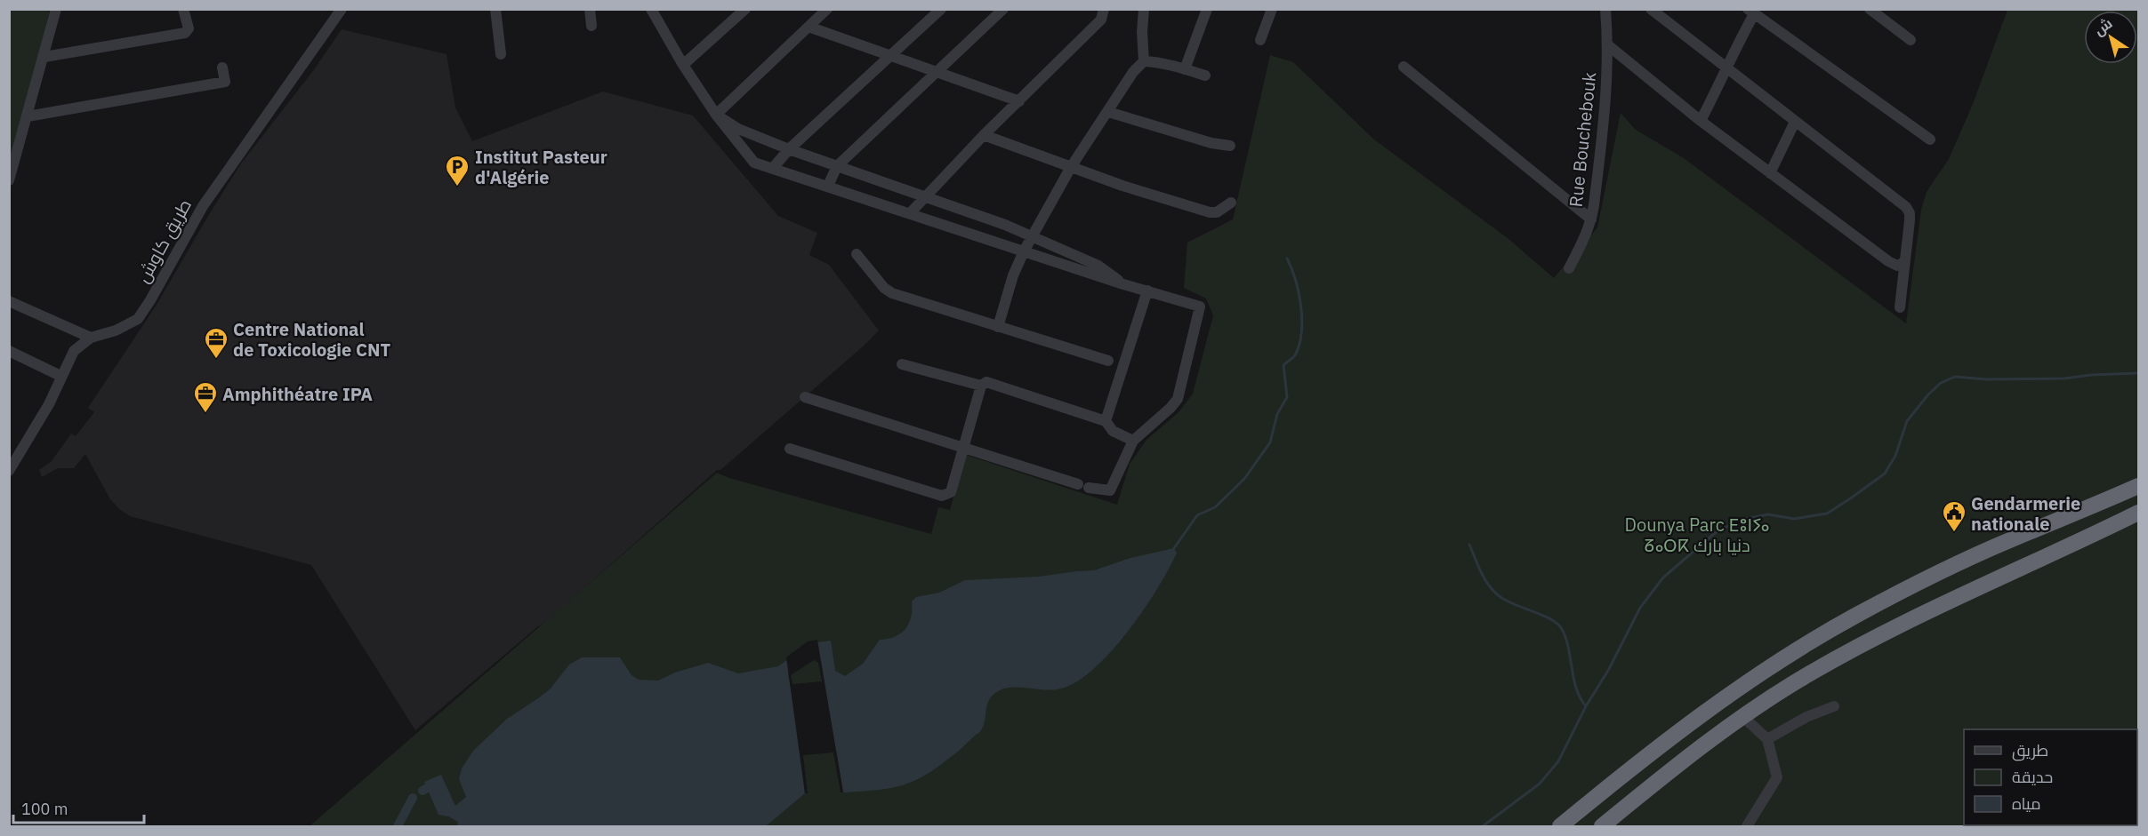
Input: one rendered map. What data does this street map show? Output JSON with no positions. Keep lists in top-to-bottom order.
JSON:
{
  "streets": {
    "street": ["Rue Bouchebouk", "طريق كاوش"]
  },
  "parks": ["Dounya Parc ⴹⵓⵏⵢⴰ ⵒⴰⵔⴽ دنيا بارك"],
  "places": {
    "parking": ["Institut Pasteur d'Algérie"],
    "office": ["Centre National de Toxicologie CNT", "Amphithéatre IPA"],
    "public building": ["Gendarmerie nationale"]
  },
  "legend": ["طريق", "حديقة", "مياه"],
  "scale_bar": "100 m",
  "north": "top left"
}
